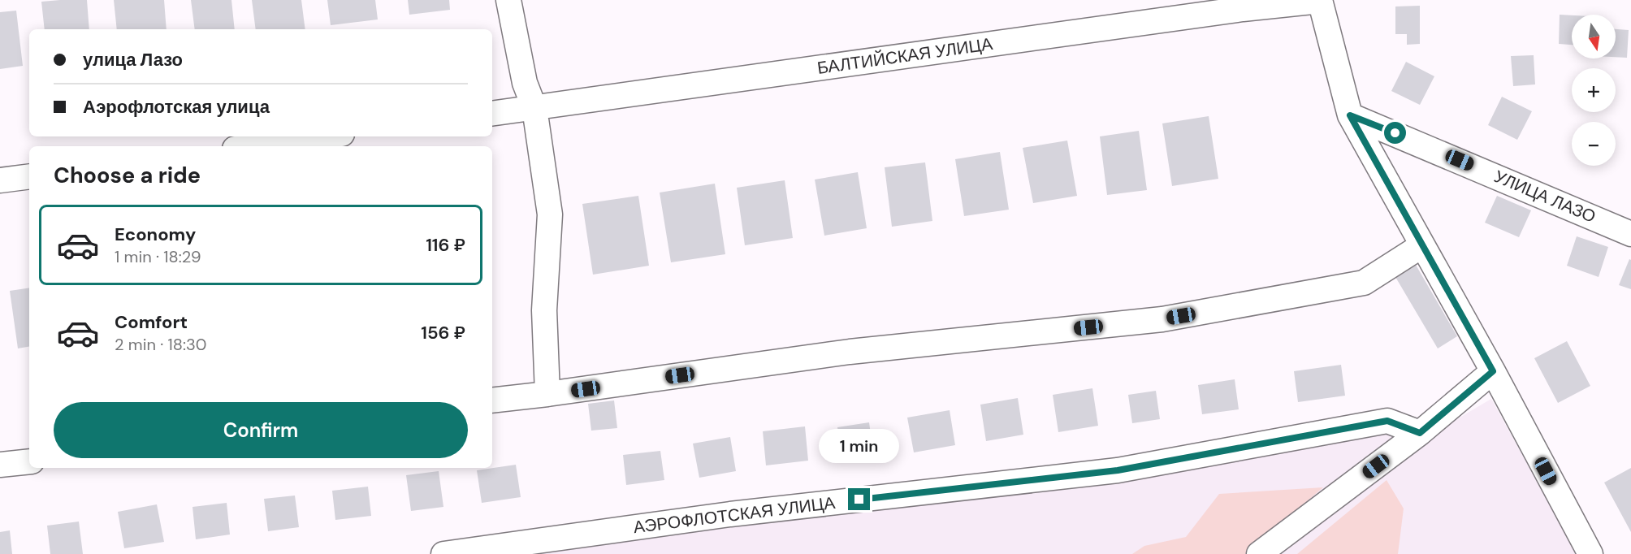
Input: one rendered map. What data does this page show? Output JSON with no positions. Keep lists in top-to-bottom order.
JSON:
{
  "streets": {
    "street": ["БАЛТИЙСКАЯ УЛИЦА", "УЛИЦА ЛАЗО", "АЭРОФЛОТСКАЯ УЛИЦА"]
  },
  "north": "bottom",
  "page": {
    "map_buttons": ["+", "−"],
    "banner": ["улица Лазо", "Аэрофлотская улица"],
    "heading": "Choose a ride",
    "list": [
      {
        "name": "Economy",
        "note": "1 min · 18:29",
        "value": "116 ₽"
      },
      {
        "name": "Comfort",
        "note": "2 min · 18:30",
        "value": "156 ₽"
      }
    ],
    "buttons": "Confirm",
    "bubble": "1 min"
  }
}
